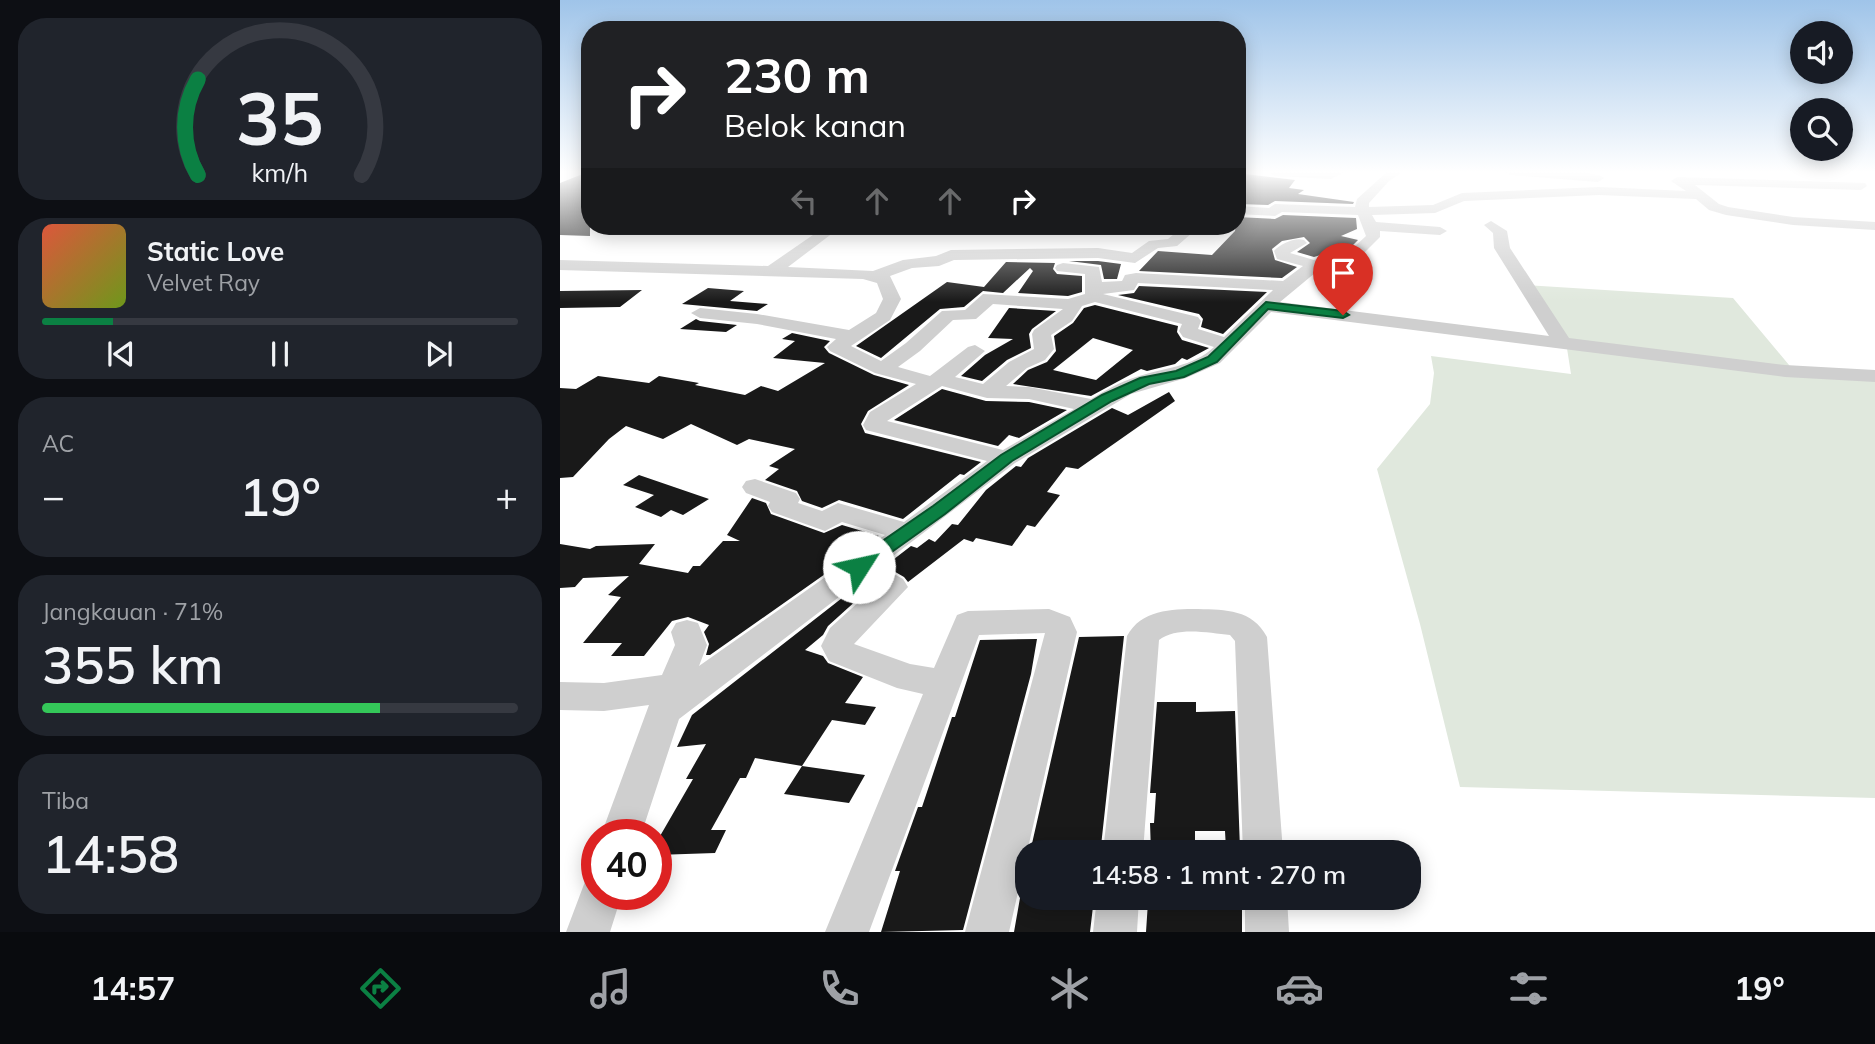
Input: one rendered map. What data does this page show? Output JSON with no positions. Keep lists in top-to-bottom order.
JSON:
{
  "page": {
    "turn": ["230 m", "Belok kanan"],
    "song": ["Static Love", "Velvet Ray"],
    "tile": [
      "AC",
      ["Jangkauan · 71%", "355 km"],
      ["Tiba", "14:58"]
    ],
    "heat": ["−", "19°", "+"],
    "limit": "40",
    "trip": "14:58 · 1 mnt · 270 m",
    "tabs": ["14:57", "19°"],
    "gauge": ["35", "km/h"]
  }
}
